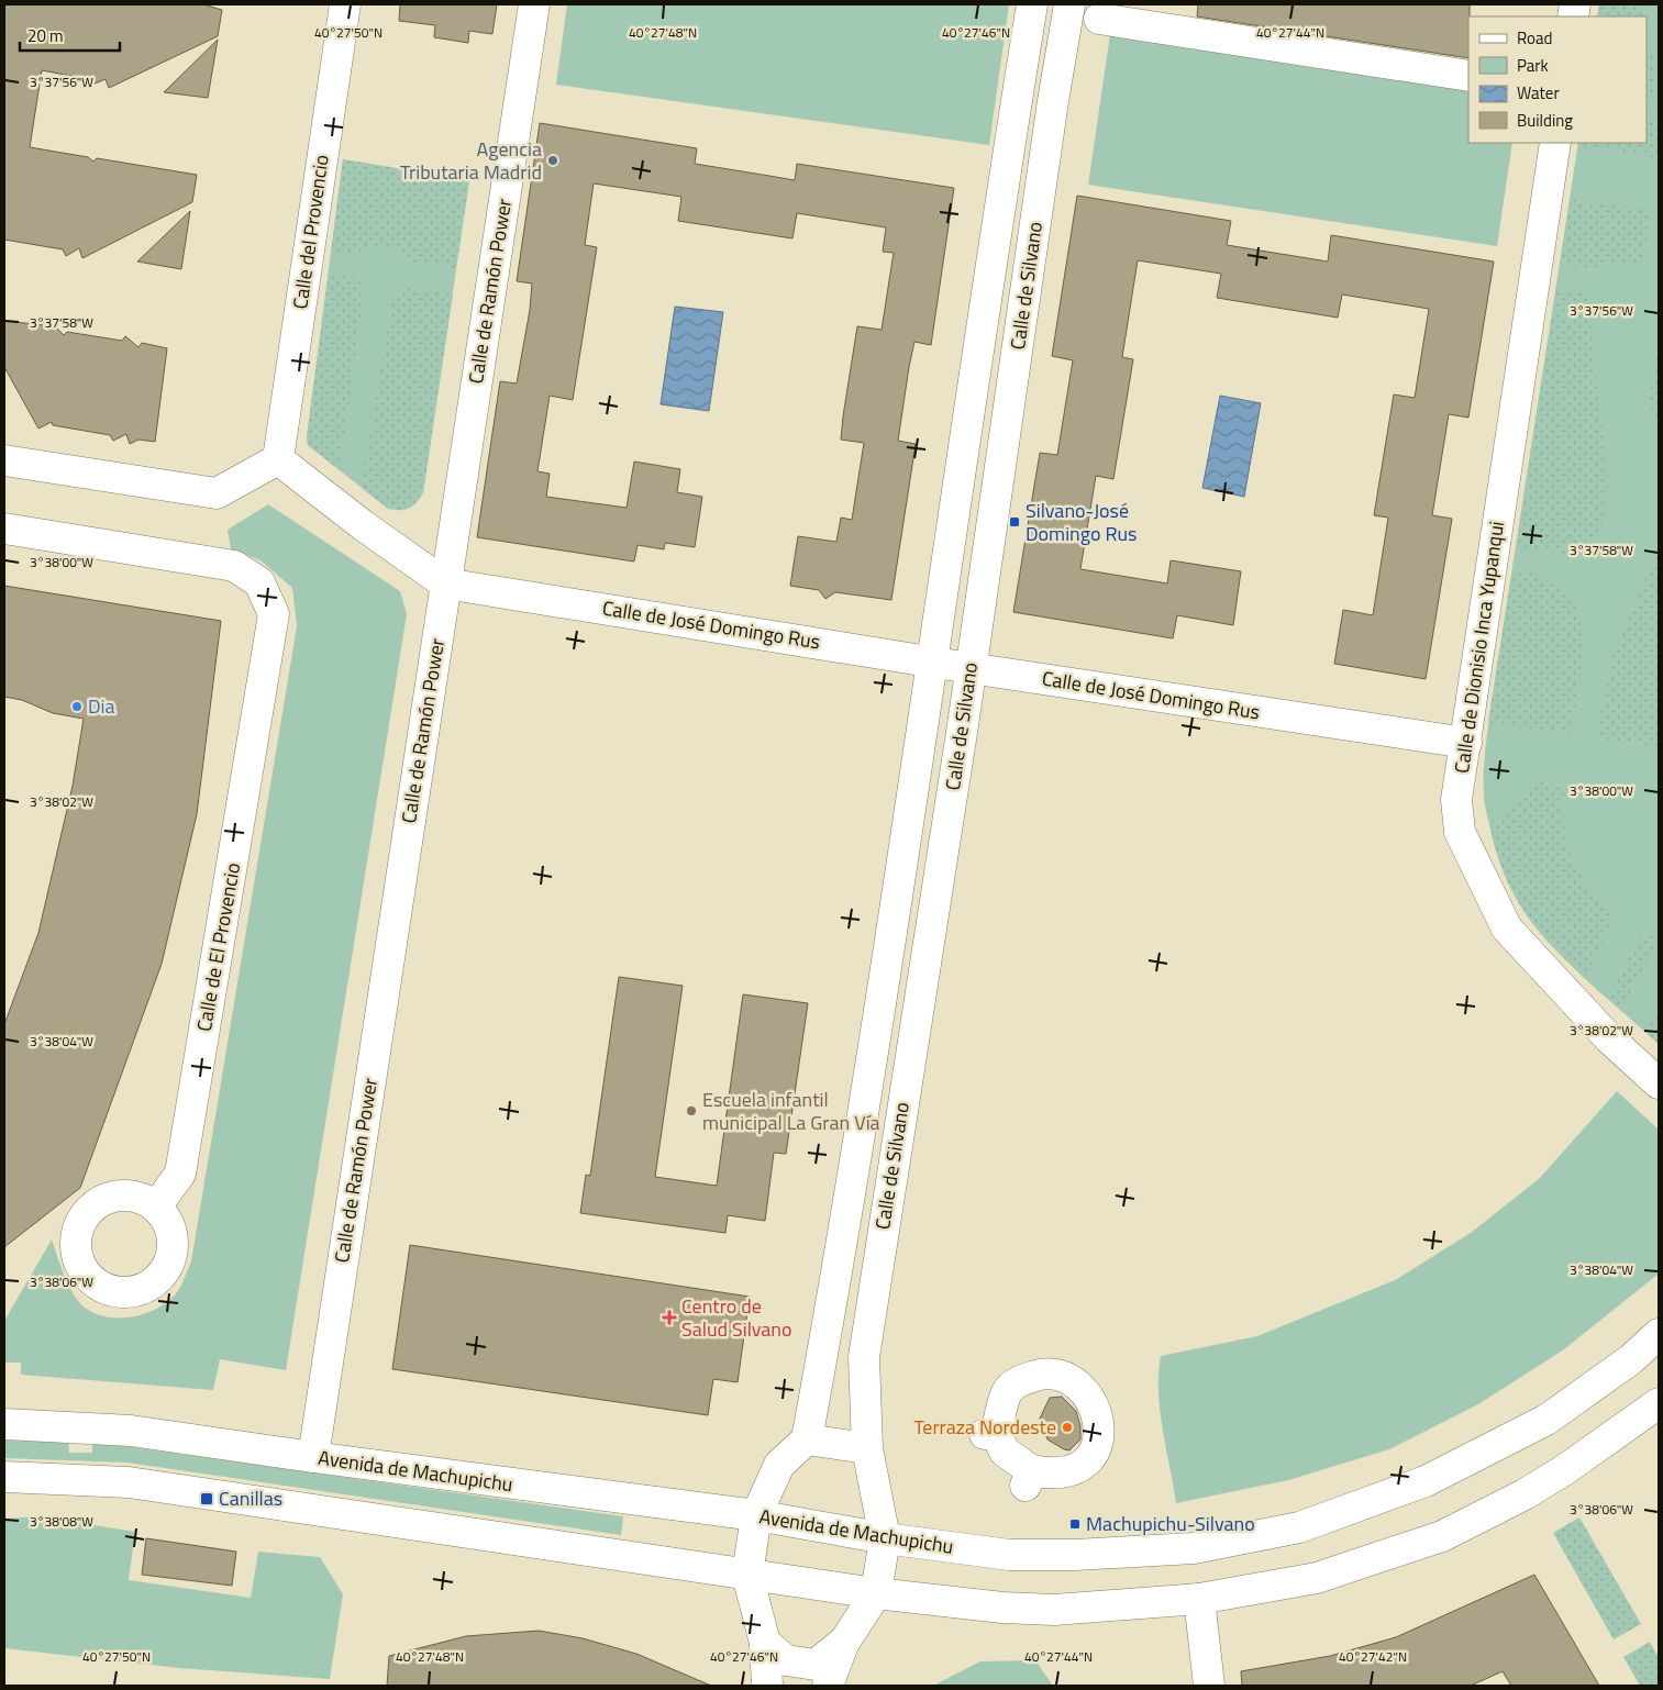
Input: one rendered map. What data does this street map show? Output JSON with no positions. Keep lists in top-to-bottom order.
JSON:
{
  "streets": {
    "street": [
      "Calle del Provencio",
      "Calle de Silvano",
      "Calle de Ramón Power",
      "Calle de José Domingo Rus",
      "Calle de Dionisio Inca Yupanqui",
      "Calle de El Provencio",
      "Avenida de Machupichu"
    ]
  },
  "crossings": [
    ["Calle del Provencio", "Calle de José Domingo Rus"],
    ["Calle de Silvano", "Calle de José Domingo Rus"],
    ["Calle de Silvano", "Avenida de Machupichu"],
    ["Calle de Ramón Power", "Calle de José Domingo Rus"],
    ["Calle de Ramón Power", "Avenida de Machupichu"],
    ["Calle de José Domingo Rus", "Calle de Dionisio Inca Yupanqui"]
  ],
  "places": {
    "other": [
      "Agencia Tributaria Madrid",
      "Dia",
      "Escuela infantil municipal La Gran Vía",
      "Terraza Nordeste"
    ],
    "transit": ["Silvano-José Domingo Rus", "Canillas", "Machupichu-Silvano"],
    "health": ["Centro de Salud Silvano"]
  },
  "legend": [
    "Road",
    "Park",
    "Water",
    "Building"
  ],
  "scale_bar": "20 m",
  "coordinates": [
    "40°27'50\"N",
    "40°27'48\"N",
    "40°27'46\"N",
    "40°27'44\"N",
    "3°37'56\"W",
    "3°37'58\"W",
    "3°38'00\"W",
    "3°38'02\"W",
    "3°38'04\"W",
    "3°38'06\"W",
    "3°38'08\"W",
    "40°27'42\"N"
  ]
}
